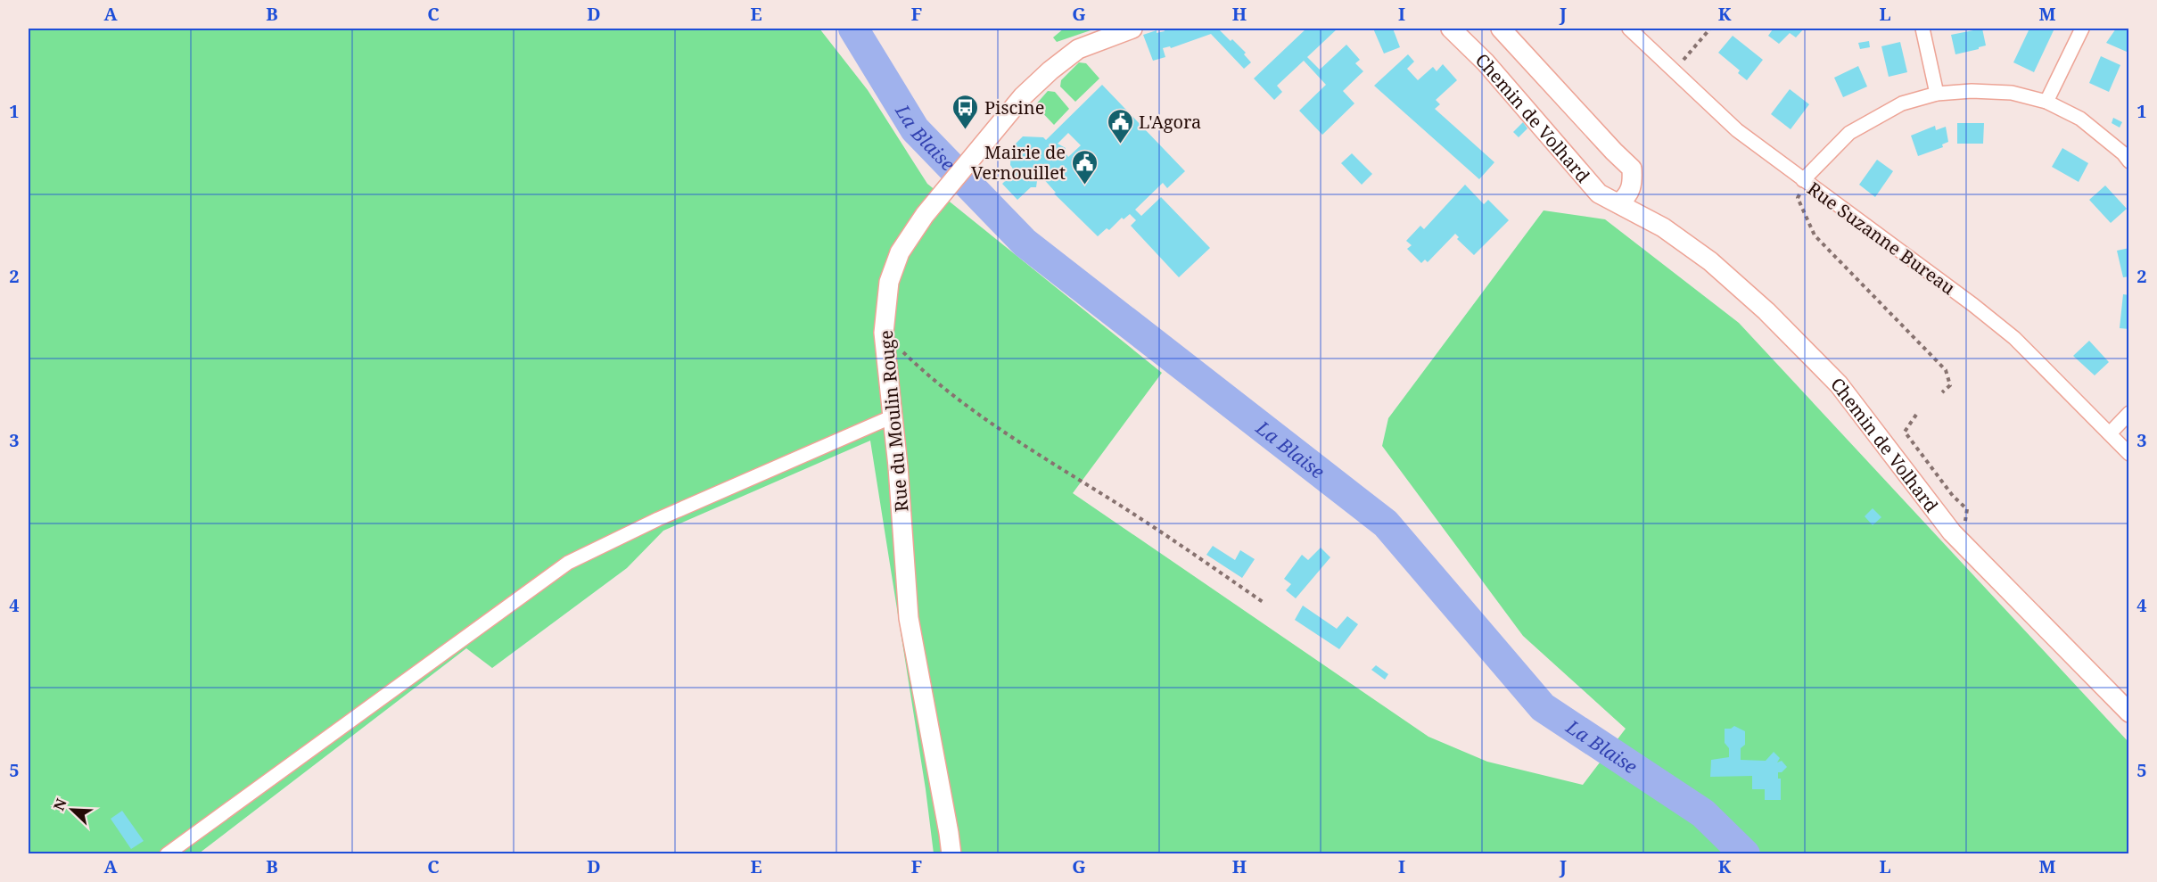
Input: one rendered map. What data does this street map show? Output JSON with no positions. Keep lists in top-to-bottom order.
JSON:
{
  "streets": {
    "street": ["Chemin de Volhard", "Rue Suzanne Bureau", "Rue du Moulin Rouge"]
  },
  "water": ["La Blaise"],
  "places": {
    "bus stop": ["Piscine"],
    "public building": ["L'Agora", "Mairie de Vernouillet"]
  },
  "north": "top left",
  "grid": {
    "columns": [
      "A",
      "B",
      "C",
      "D",
      "E",
      "F",
      "G",
      "H",
      "I",
      "J",
      "K",
      "L",
      "M"
    ],
    "rows": [
      "1",
      "2",
      "3",
      "4",
      "5"
    ]
  }
}
